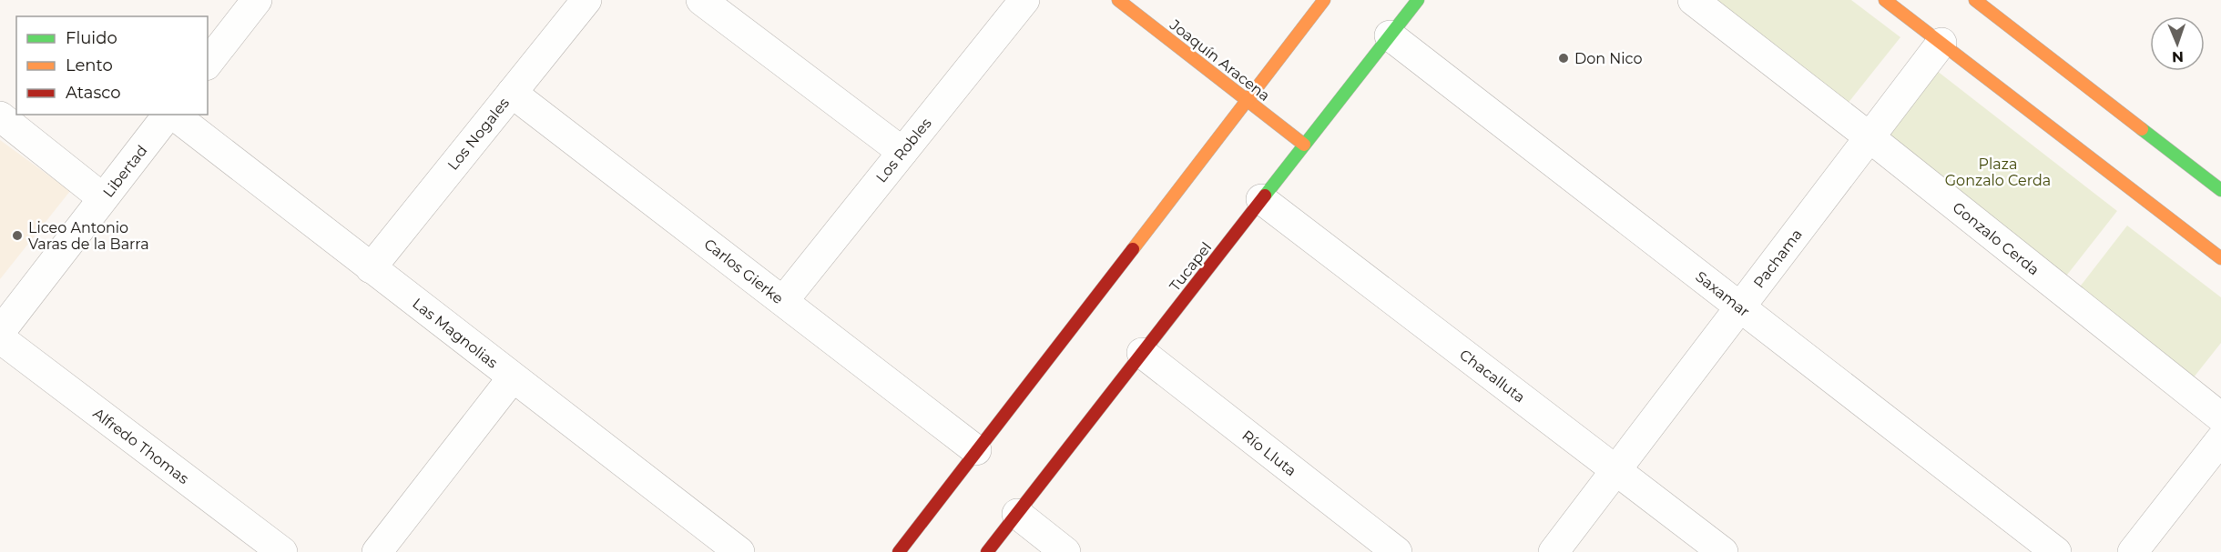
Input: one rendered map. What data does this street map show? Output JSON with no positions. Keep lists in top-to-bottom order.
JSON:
{
  "streets": {
    "main road": ["Joaquín Aracena", "Tucapel"],
    "street": [
      "Los Nogales",
      "Los Robles",
      "Libertad",
      "Gonzalo Cerda",
      "Pachama",
      "Carlos Gierke",
      "Saxamar",
      "Las Magnolias",
      "Chacalluta",
      "Alfredo Thomas",
      "Río Lluta"
    ]
  },
  "crossings": [
    ["Joaquín Aracena", "Tucapel"],
    ["Los Nogales", "Carlos Gierke"],
    ["Los Nogales", "Las Magnolias"],
    ["Los Robles", "Carlos Gierke"],
    ["Gonzalo Cerda", "Pachama"],
    ["Pachama", "Saxamar"],
    ["Pachama", "Chacalluta"],
    ["Tucapel", "Saxamar"],
    ["Tucapel", "Chacalluta"],
    ["Tucapel", "Río Lluta"]
  ],
  "parks": ["Plaza Gonzalo Cerda"],
  "places": ["Don Nico", "Liceo Antonio Varas de la Barra"],
  "legend": ["Fluido", "Lento", "Atasco"],
  "north": "bottom"
}
